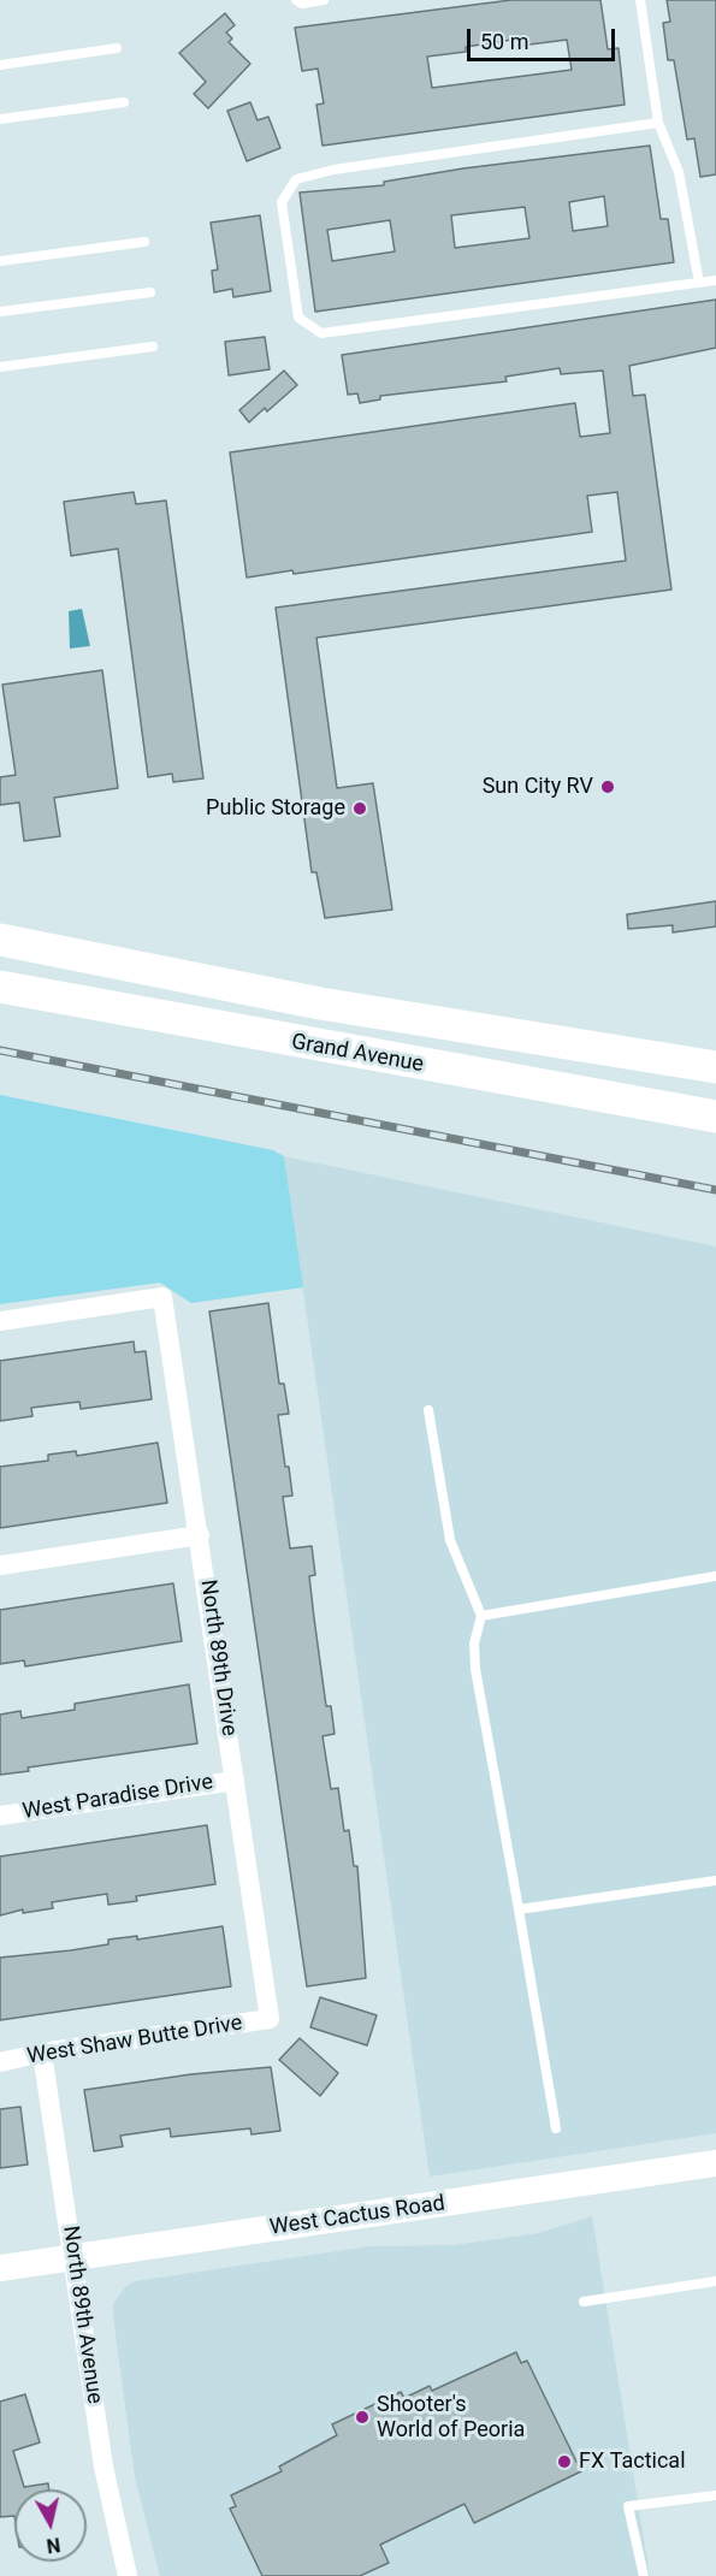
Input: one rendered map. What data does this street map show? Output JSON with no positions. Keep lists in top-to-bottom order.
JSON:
{
  "streets": {
    "highway": ["Grand Avenue"],
    "main road": ["West Cactus Road"],
    "street": [
      "North 89th Drive",
      "West Paradise Drive",
      "West Shaw Butte Drive",
      "North 89th Avenue"
    ]
  },
  "crossings": [
    ["North 89th Drive", "West Paradise Drive"],
    ["North 89th Drive", "West Shaw Butte Drive"],
    ["West Shaw Butte Drive", "North 89th Avenue"],
    ["West Cactus Road", "North 89th Avenue"]
  ],
  "places": [
    "Sun City RV",
    "Public Storage",
    "Shooter's World of Peoria",
    "FX Tactical"
  ],
  "scale_bar": "50 m",
  "north": "bottom"
}
